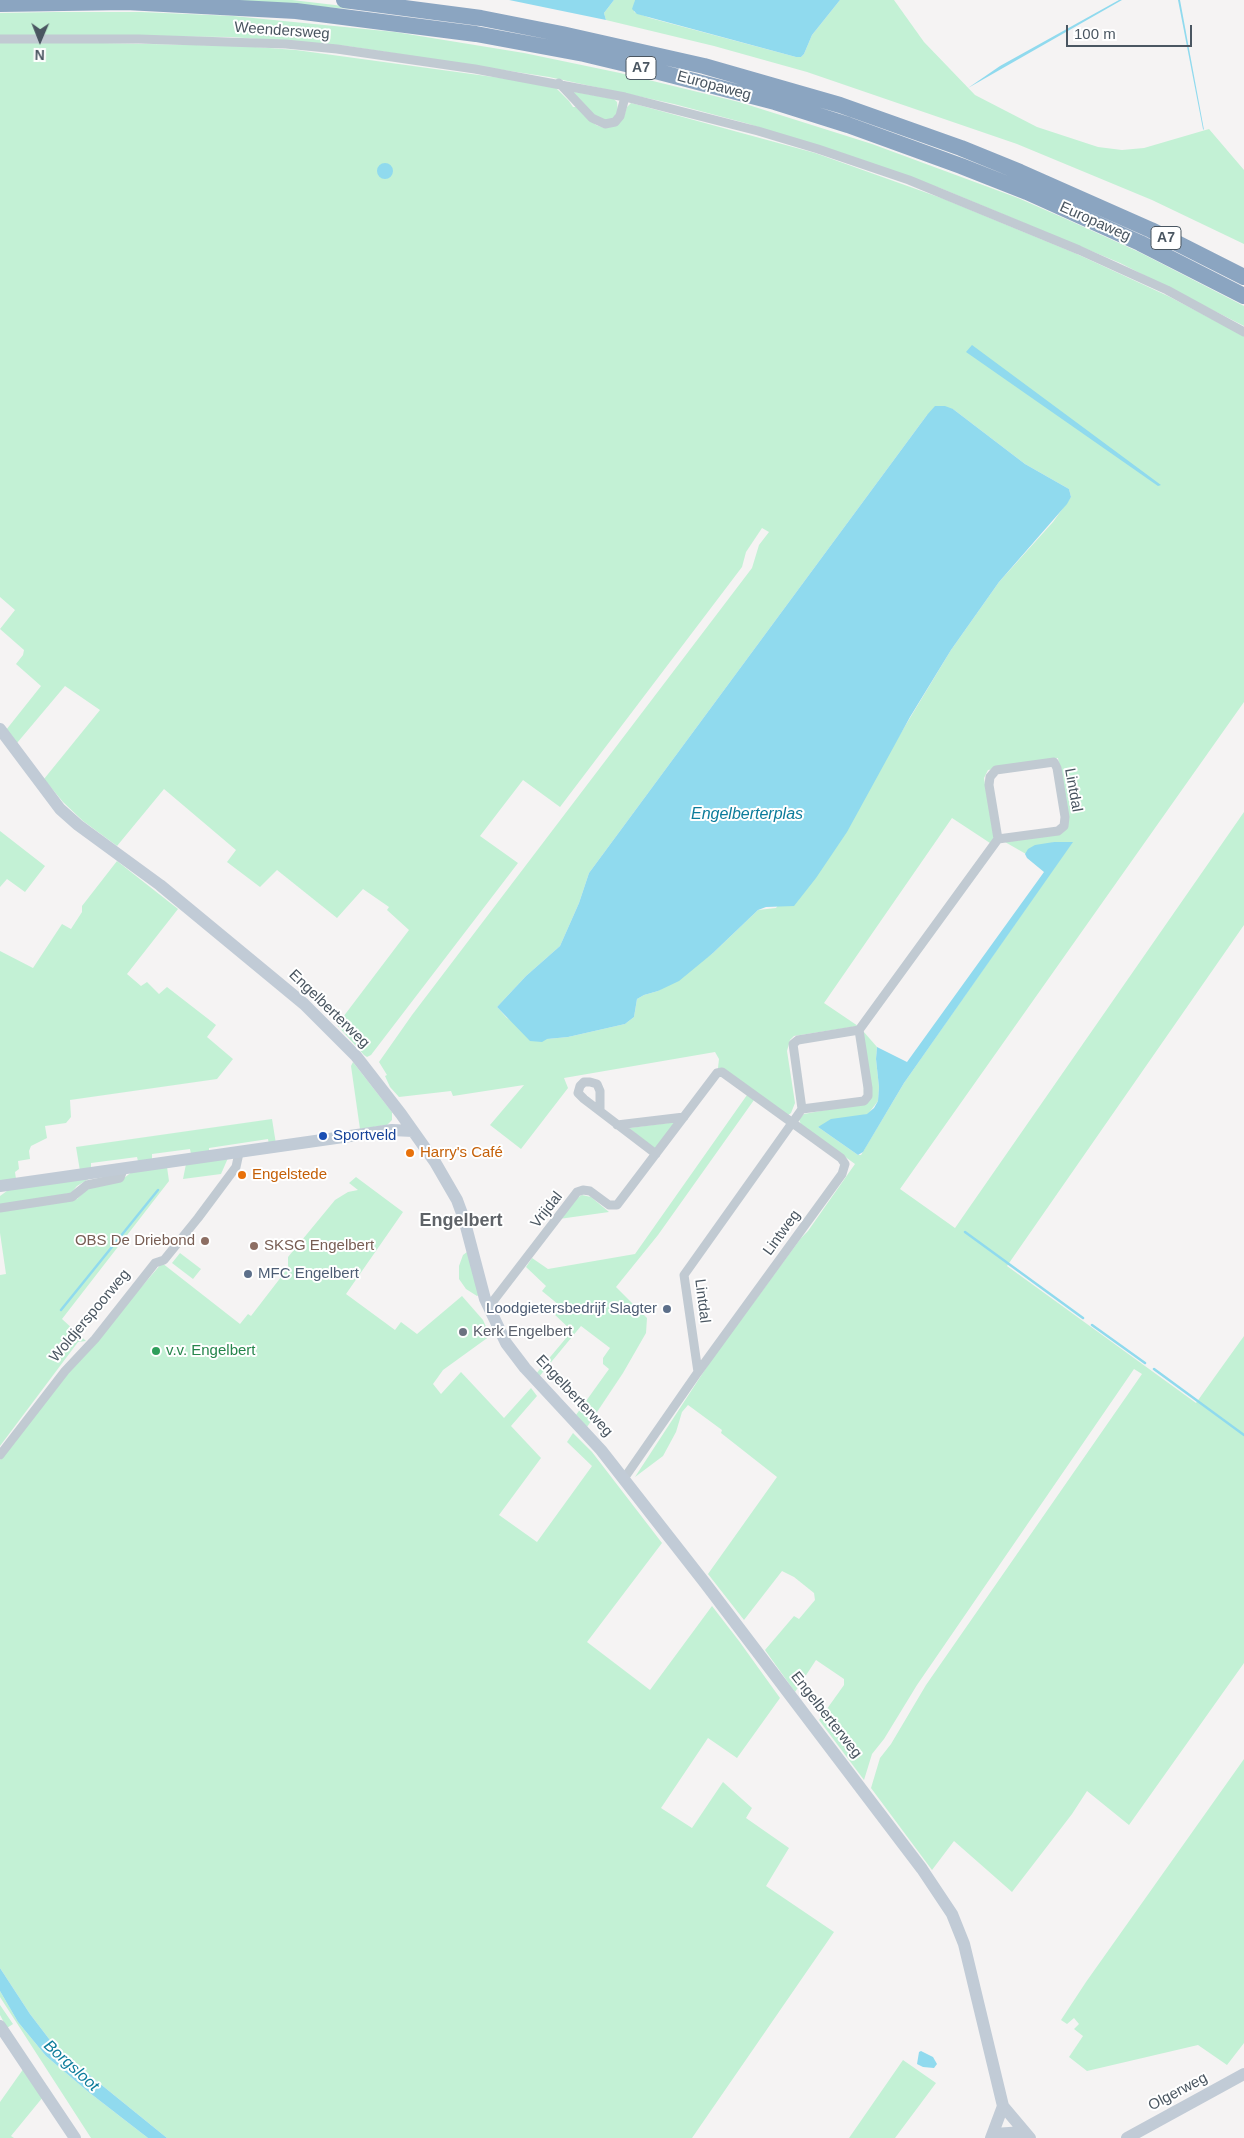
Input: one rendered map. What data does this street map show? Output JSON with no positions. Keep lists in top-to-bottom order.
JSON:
{
  "streets": {
    "highway": ["A7", "Europaweg"],
    "street": [
      "Weendersweg",
      "Lintdal",
      "Engelberterweg",
      "Vrijdal",
      "Lintweg",
      "Woldjerspoorweg",
      "Olgerweg"
    ]
  },
  "crossings": [
    ["Lintdal", "Vrijdal"],
    ["Lintdal", "Lintweg"],
    ["Engelberterweg", "Vrijdal"],
    ["Vrijdal", "Lintweg"]
  ],
  "districts": ["Engelbert"],
  "water": ["Engelberterplas", "Borgsloot"],
  "places": [
    "Sportveld",
    "Harry's Café",
    "Engelstede",
    "OBS De Driebond",
    "SKSG Engelbert",
    "MFC Engelbert",
    "Loodgietersbedrijf Slagter",
    "Kerk Engelbert",
    "v.v. Engelbert"
  ],
  "scale_bar": "100 m",
  "north": "bottom"
}
